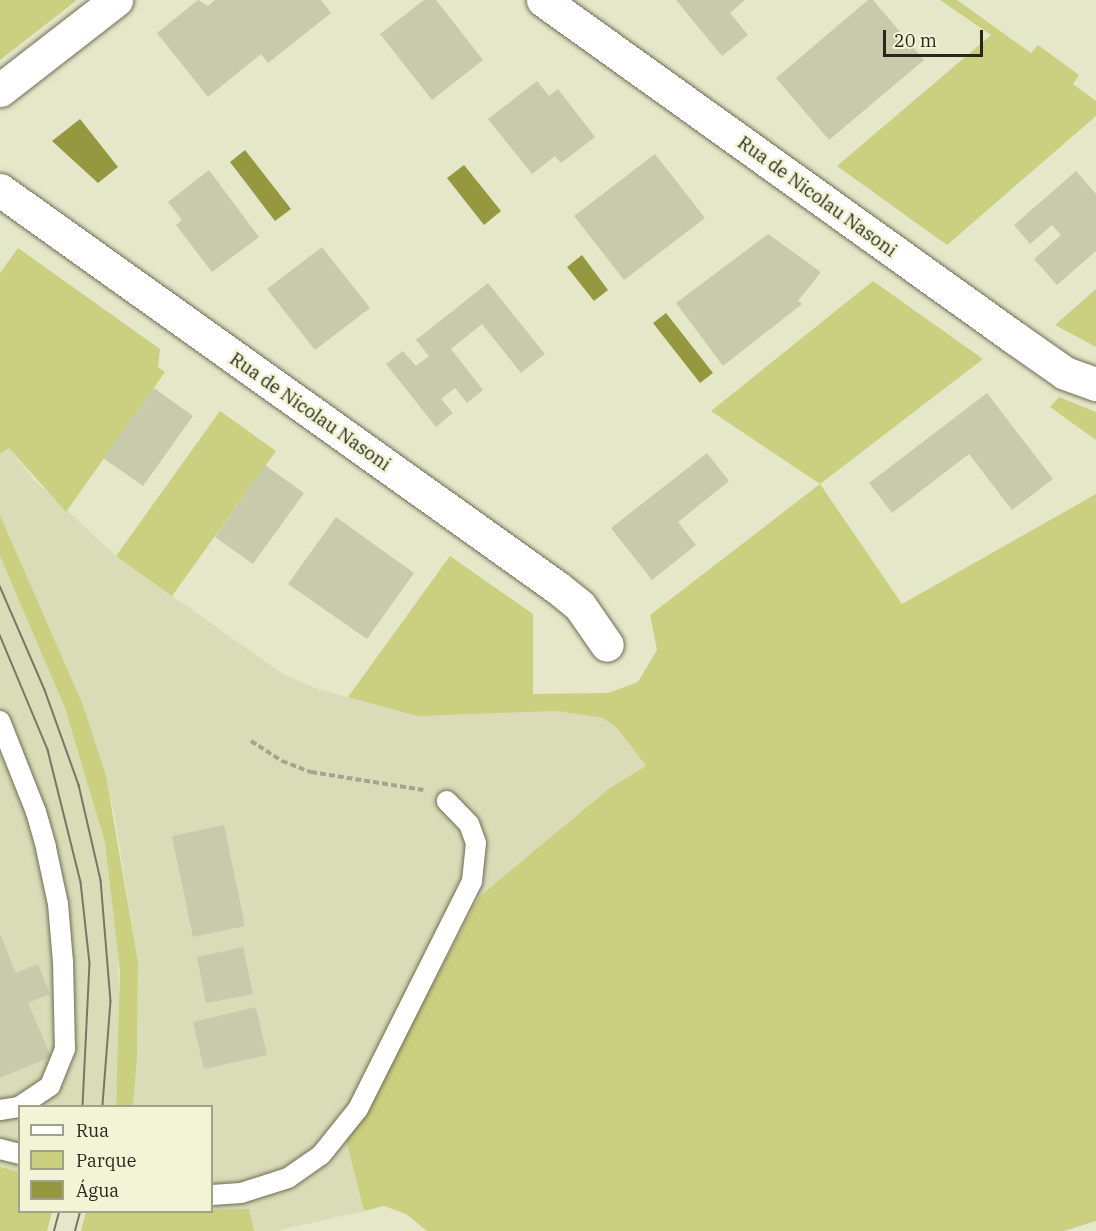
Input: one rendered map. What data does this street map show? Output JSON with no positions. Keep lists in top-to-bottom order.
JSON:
{
  "streets": {
    "street": ["Rua de Nicolau Nasoni"]
  },
  "legend": ["Rua", "Parque", "Água"],
  "scale_bar": "20 m"
}
